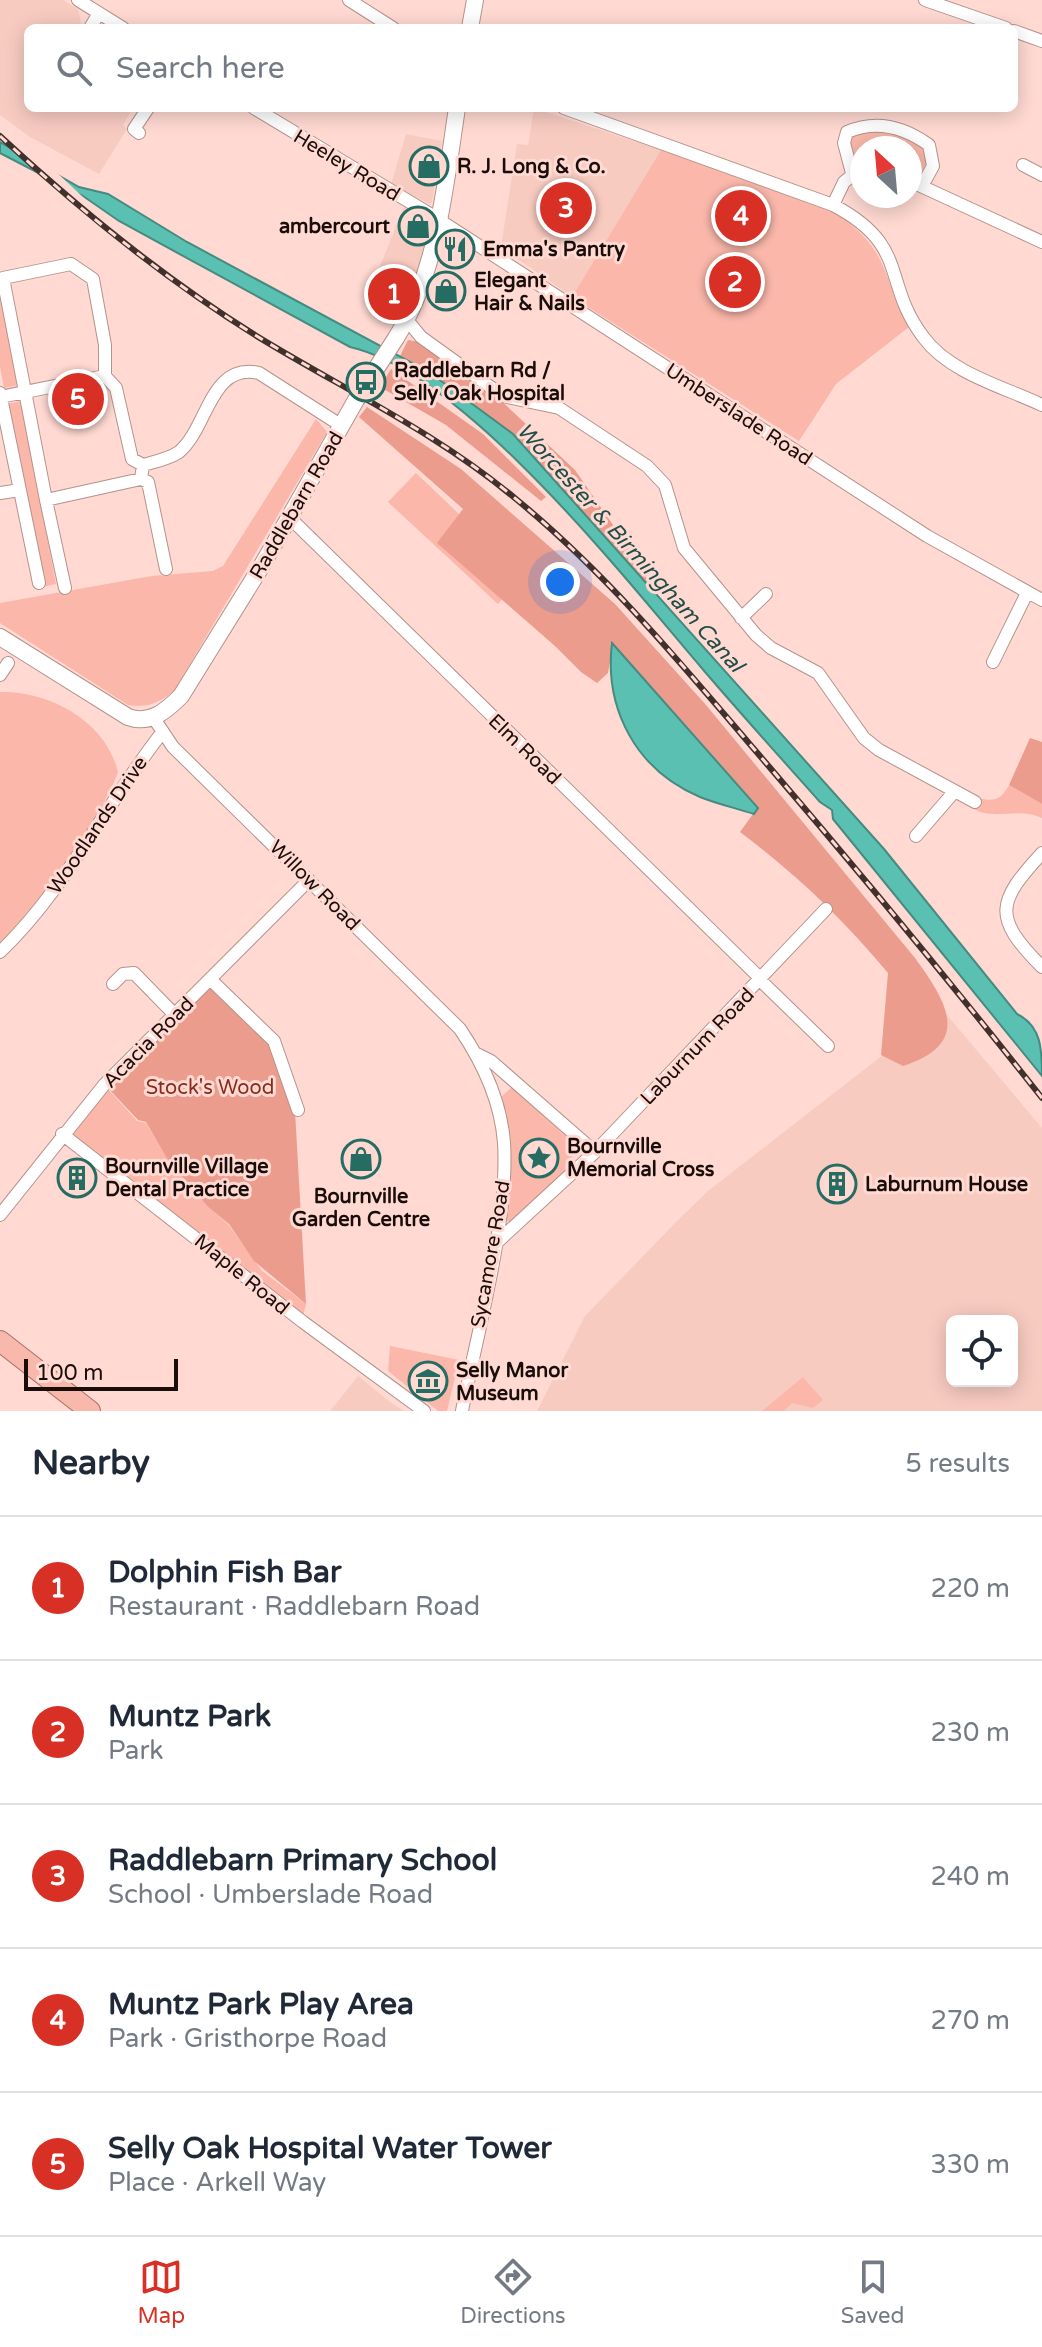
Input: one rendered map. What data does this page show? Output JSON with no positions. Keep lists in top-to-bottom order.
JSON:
{
  "streets": {
    "street": [
      "Heeley Road",
      "Umberslade Road",
      "Raddlebarn Road",
      "Elm Road",
      "Woodlands Drive",
      "Willow Road",
      "Acacia Road",
      "Laburnum Road",
      "Sycamore Road",
      "Maple Road"
    ]
  },
  "crossings": [
    ["Heeley Road", "Umberslade Road"],
    ["Heeley Road", "Raddlebarn Road"],
    ["Umberslade Road", "Raddlebarn Road"],
    ["Raddlebarn Road", "Elm Road"],
    ["Raddlebarn Road", "Willow Road"],
    ["Elm Road", "Laburnum Road"],
    ["Woodlands Drive", "Willow Road"],
    ["Willow Road", "Acacia Road"],
    ["Willow Road", "Laburnum Road"],
    ["Willow Road", "Sycamore Road"],
    ["Acacia Road", "Maple Road"],
    ["Laburnum Road", "Sycamore Road"]
  ],
  "water": ["Worcester & Birmingham Canal"],
  "parks": ["Stock's Wood"],
  "places": {
    "shop": [
      "R. J. Long & Co.",
      "ambercourt",
      "Elegant Hair & Nails",
      "Bournville Garden Centre"
    ],
    "restaurant": ["Emma's Pantry"],
    "bus stop": ["Raddlebarn Rd / Selly Oak Hospital"],
    "place": ["Bournville Memorial Cross"],
    "building": ["Bournville Village Dental Practice", "Laburnum House"],
    "museum": ["Selly Manor Museum"]
  },
  "scale_bar": "100 m",
  "north": "top left",
  "page": {
    "search": "Search here",
    "pins": [
      "3",
      "4",
      "2",
      "1",
      "5"
    ],
    "scale": "100 m",
    "heading": ["Nearby", "5 results"],
    "list": [
      {
        "mark": "1",
        "name": "Dolphin Fish Bar",
        "note": "Restaurant · Raddlebarn Road",
        "value": "220 m"
      },
      {
        "mark": "2",
        "name": "Muntz Park",
        "note": "Park",
        "value": "230 m"
      },
      {
        "mark": "3",
        "name": "Raddlebarn Primary School",
        "note": "School · Umberslade Road",
        "value": "240 m"
      },
      {
        "mark": "4",
        "name": "Muntz Park Play Area",
        "note": "Park · Gristhorpe Road",
        "value": "270 m"
      },
      {
        "mark": "5",
        "name": "Selly Oak Hospital Water Tower",
        "note": "Place · Arkell Way",
        "value": "330 m"
      }
    ],
    "nav": ["Map", "Directions", "Saved"]
  }
}
